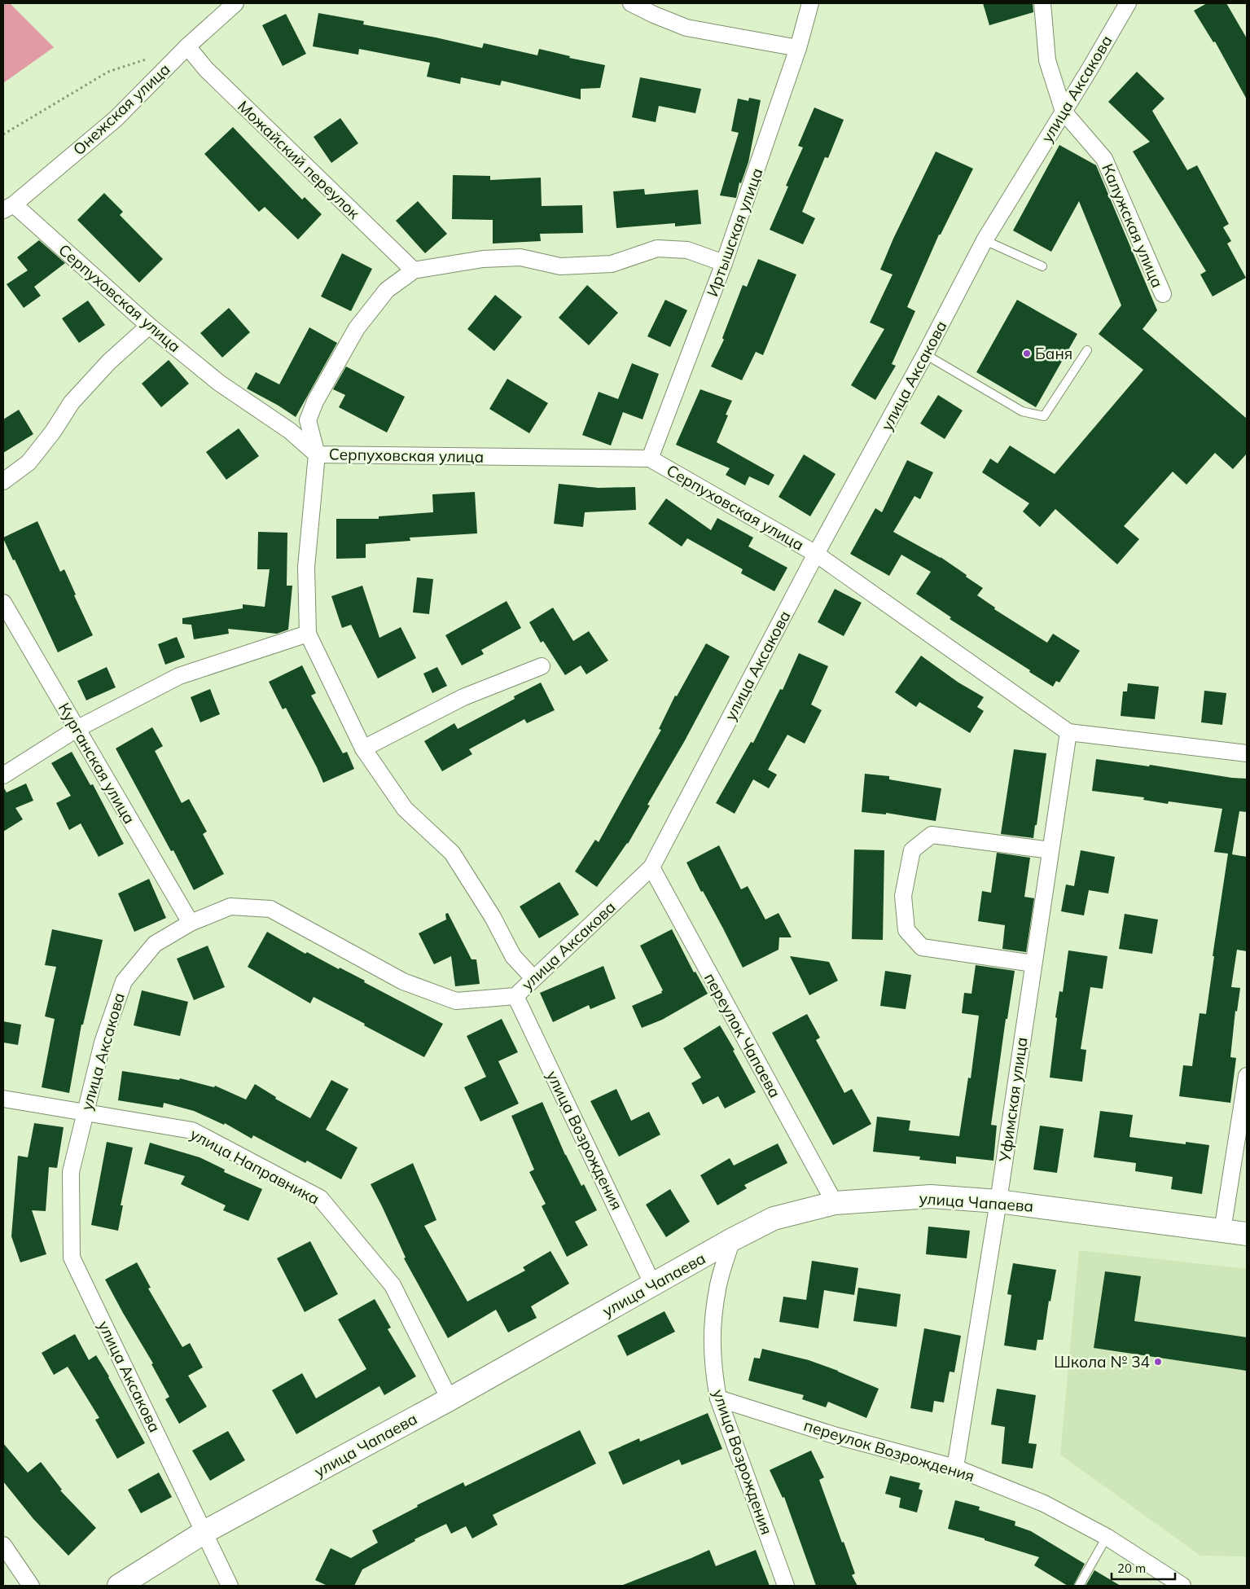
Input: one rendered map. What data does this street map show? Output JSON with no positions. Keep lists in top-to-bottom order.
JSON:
{
  "streets": {
    "street": [
      "улица Аксакова",
      "Онежская улица",
      "Можайский переулок",
      "Калужская улица",
      "Иртышская улица",
      "Серпуховская улица",
      "Курганская улица",
      "переулок Чапаева",
      "Уфимская улица",
      "улица Возрождения",
      "улица Направника",
      "улица Чапаева",
      "переулок Возрождения"
    ]
  },
  "crossings": [
    ["улица Аксакова", "Калужская улица"],
    ["улица Аксакова", "Серпуховская улица"],
    ["улица Аксакова", "Курганская улица"],
    ["улица Аксакова", "переулок Чапаева"],
    ["улица Аксакова", "улица Возрождения"],
    ["улица Аксакова", "улица Направника"],
    ["улица Аксакова", "улица Чапаева"],
    ["Онежская улица", "Можайский переулок"],
    ["Онежская улица", "Серпуховская улица"],
    ["Иртышская улица", "Серпуховская улица"],
    ["Серпуховская улица", "Уфимская улица"],
    ["переулок Чапаева", "улица Чапаева"],
    ["Уфимская улица", "улица Чапаева"],
    ["Уфимская улица", "переулок Возрождения"],
    ["улица Возрождения", "улица Чапаева"],
    ["улица Возрождения", "переулок Возрождения"],
    ["улица Направника", "улица Чапаева"]
  ],
  "places": ["Баня", "Школа № 34"],
  "scale_bar": "20 m"
}
